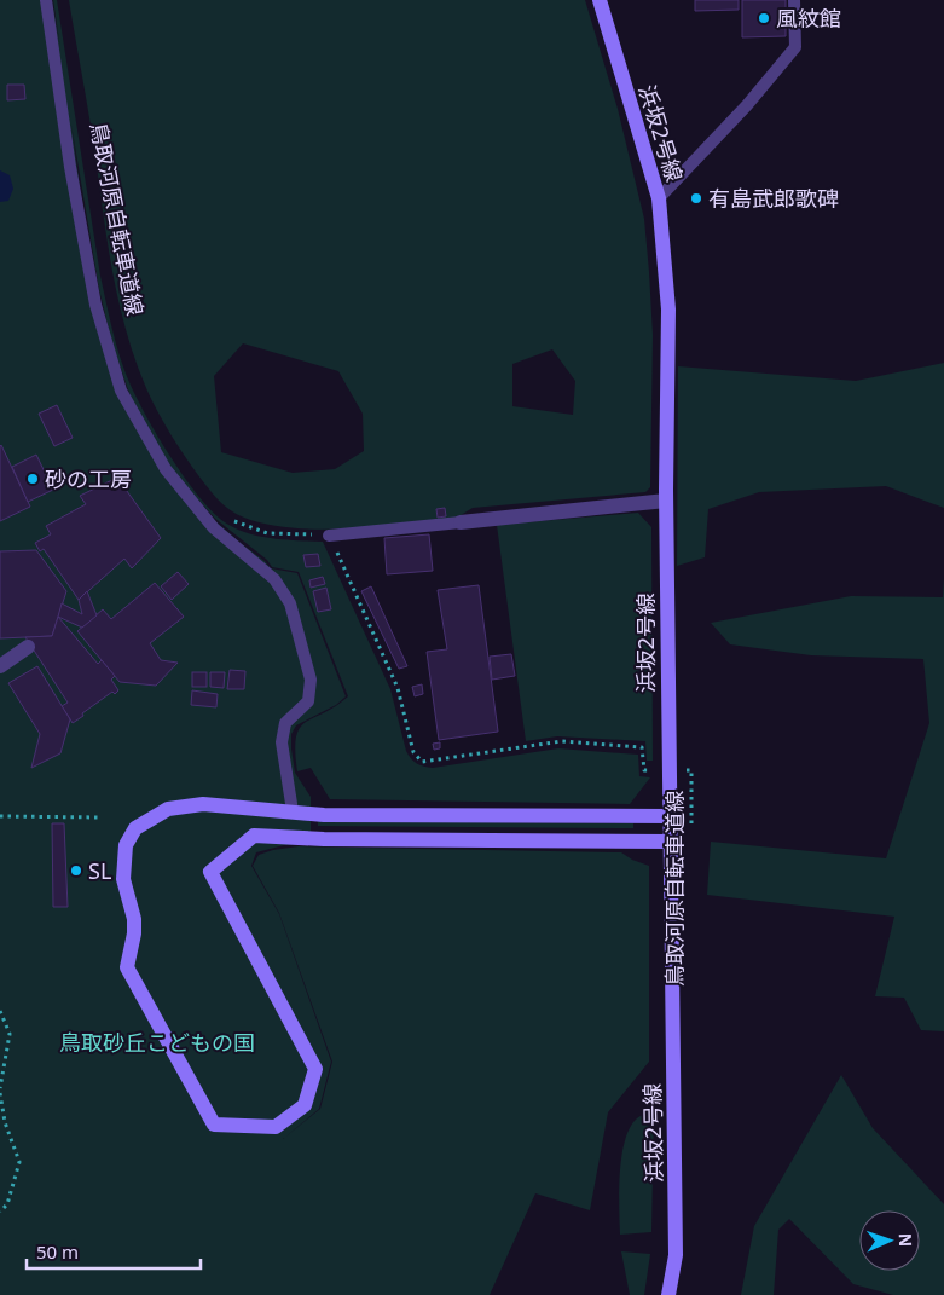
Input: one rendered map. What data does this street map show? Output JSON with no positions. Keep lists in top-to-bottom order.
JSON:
{
  "streets": {
    "street": ["浜坂2号線"],
    "path": ["鳥取河原自転車道線"]
  },
  "crossings": [
    ["浜坂2号線", "鳥取河原自転車道線"]
  ],
  "parks": ["鳥取砂丘こどもの国"],
  "places": [
    "風紋館",
    "有島武郎歌碑",
    "砂の工房",
    "SL"
  ],
  "scale_bar": "50 m",
  "north": "right"
}
